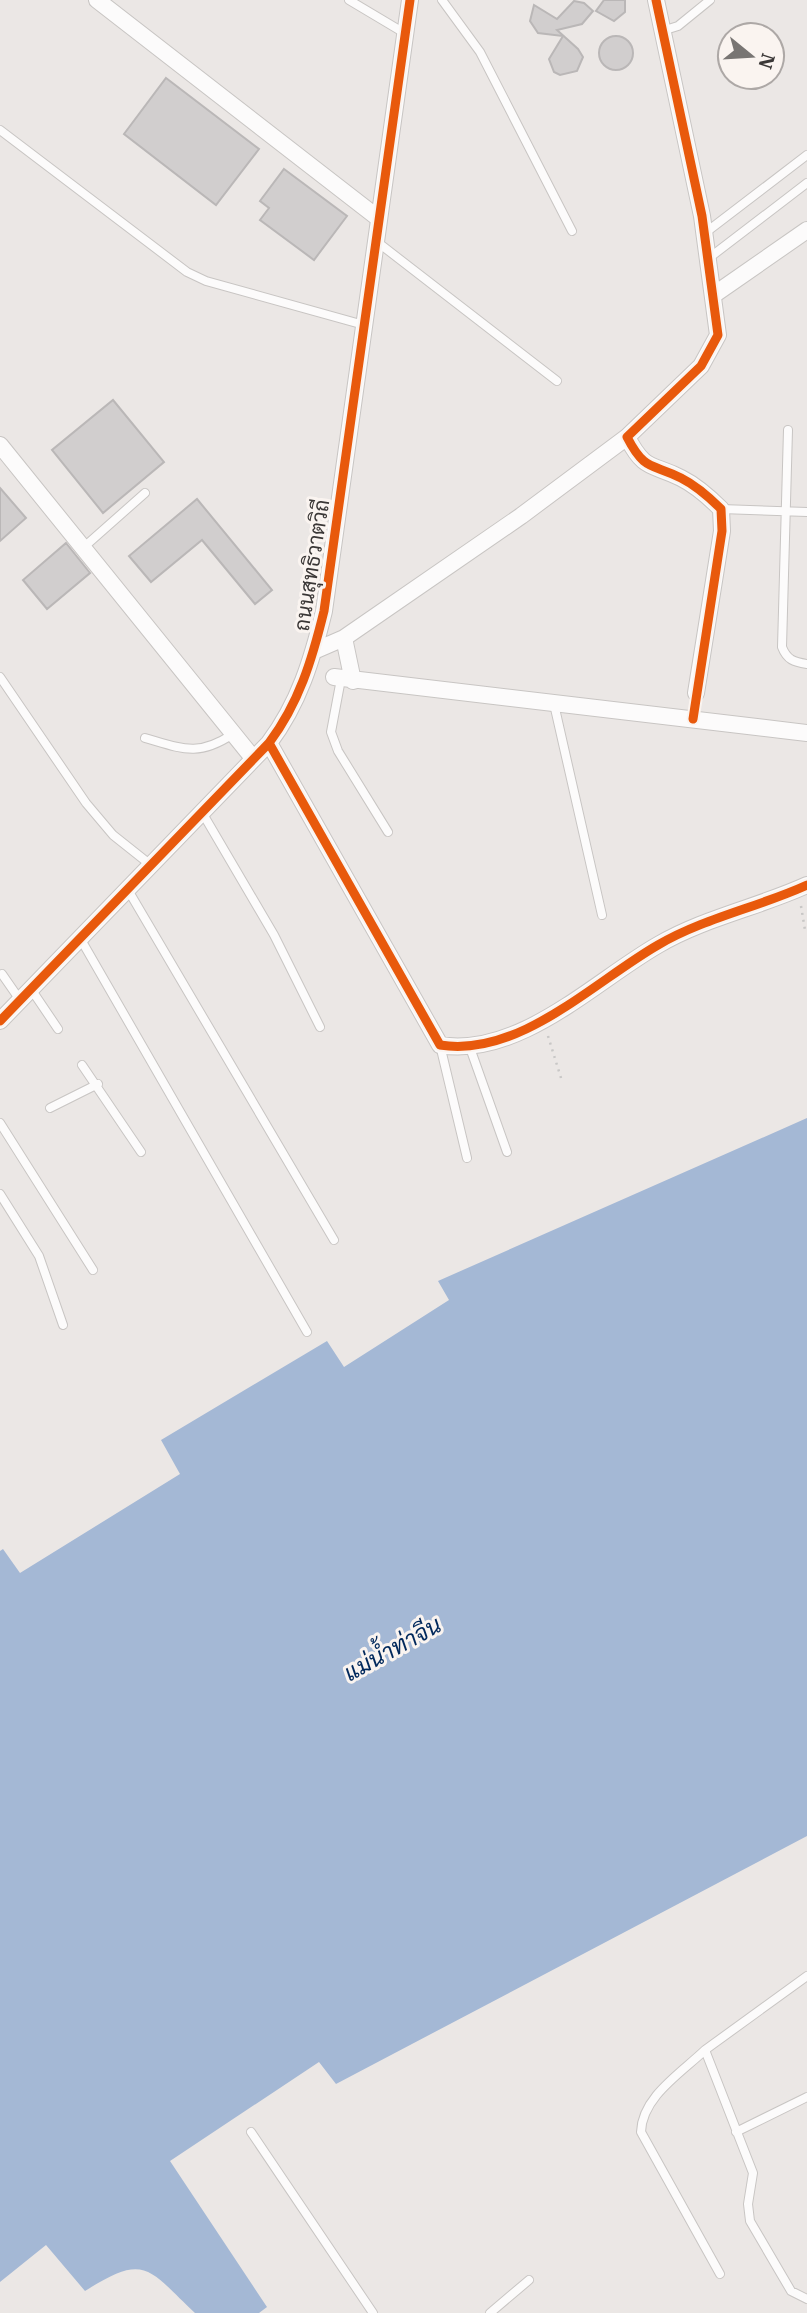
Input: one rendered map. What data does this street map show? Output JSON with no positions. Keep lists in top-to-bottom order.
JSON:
{
  "streets": {
    "street": ["ถนนสุทธิวาตวิถี"]
  },
  "water": ["แม่น้ำท่าจีน"],
  "north": "right"
}
